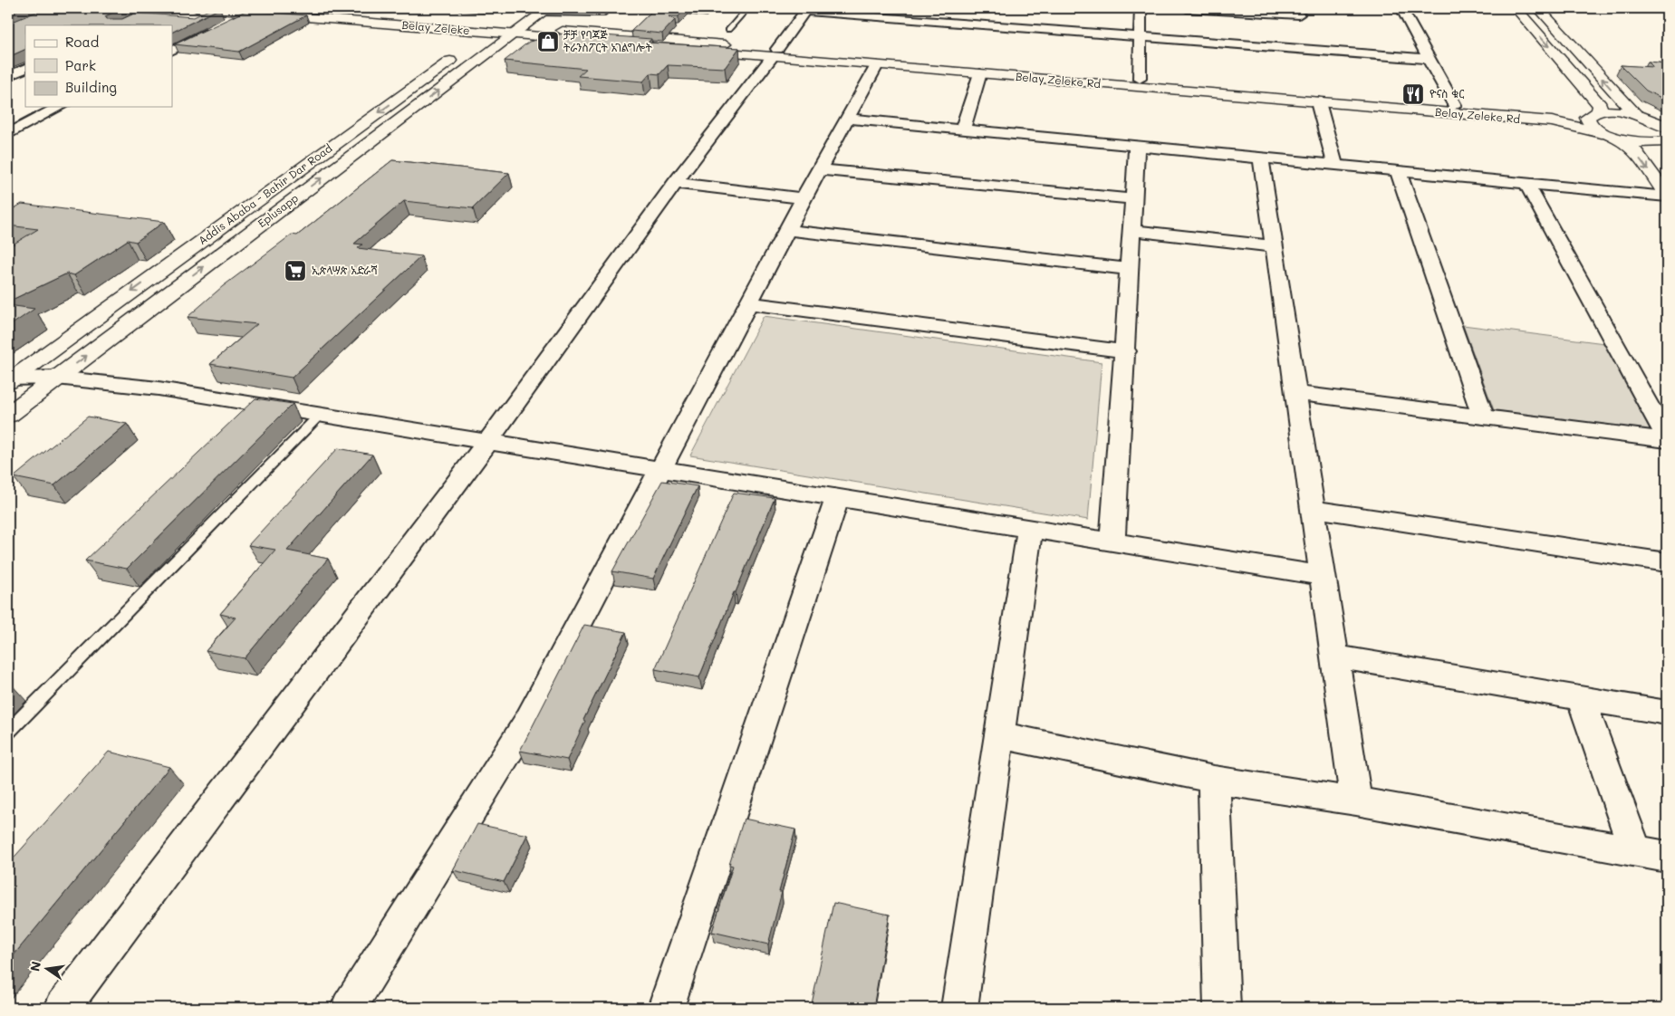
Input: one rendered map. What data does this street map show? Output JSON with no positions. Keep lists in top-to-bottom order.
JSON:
{
  "streets": {
    "main road": [
      "Belay Zeleke",
      "Belay Zeleke Rd",
      "Addis Ababa - Bahir Dar Road",
      "Eplusapp"
    ]
  },
  "crossings": [
    ["Belay Zeleke", "Belay Zeleke Rd"],
    ["Belay Zeleke", "Addis Ababa - Bahir Dar Road"],
    ["Belay Zeleke", "Eplusapp"],
    ["Belay Zeleke Rd", "Addis Ababa - Bahir Dar Road"],
    ["Belay Zeleke Rd", "Eplusapp"],
    ["Addis Ababa - Bahir Dar Road", "Eplusapp"]
  ],
  "one_way": ["Addis Ababa - Bahir Dar Road", "Eplusapp"],
  "places": {
    "shop": ["ቻቻ የባጃጅ ትራንስፖርት አገልግሎት"],
    "restaurant": ["ዮናስ ቁር"],
    "supermarket": ["ኢጵላሣጵ አድራሻ"]
  },
  "legend": ["Road", "Park", "Building"],
  "north": "left"
}
